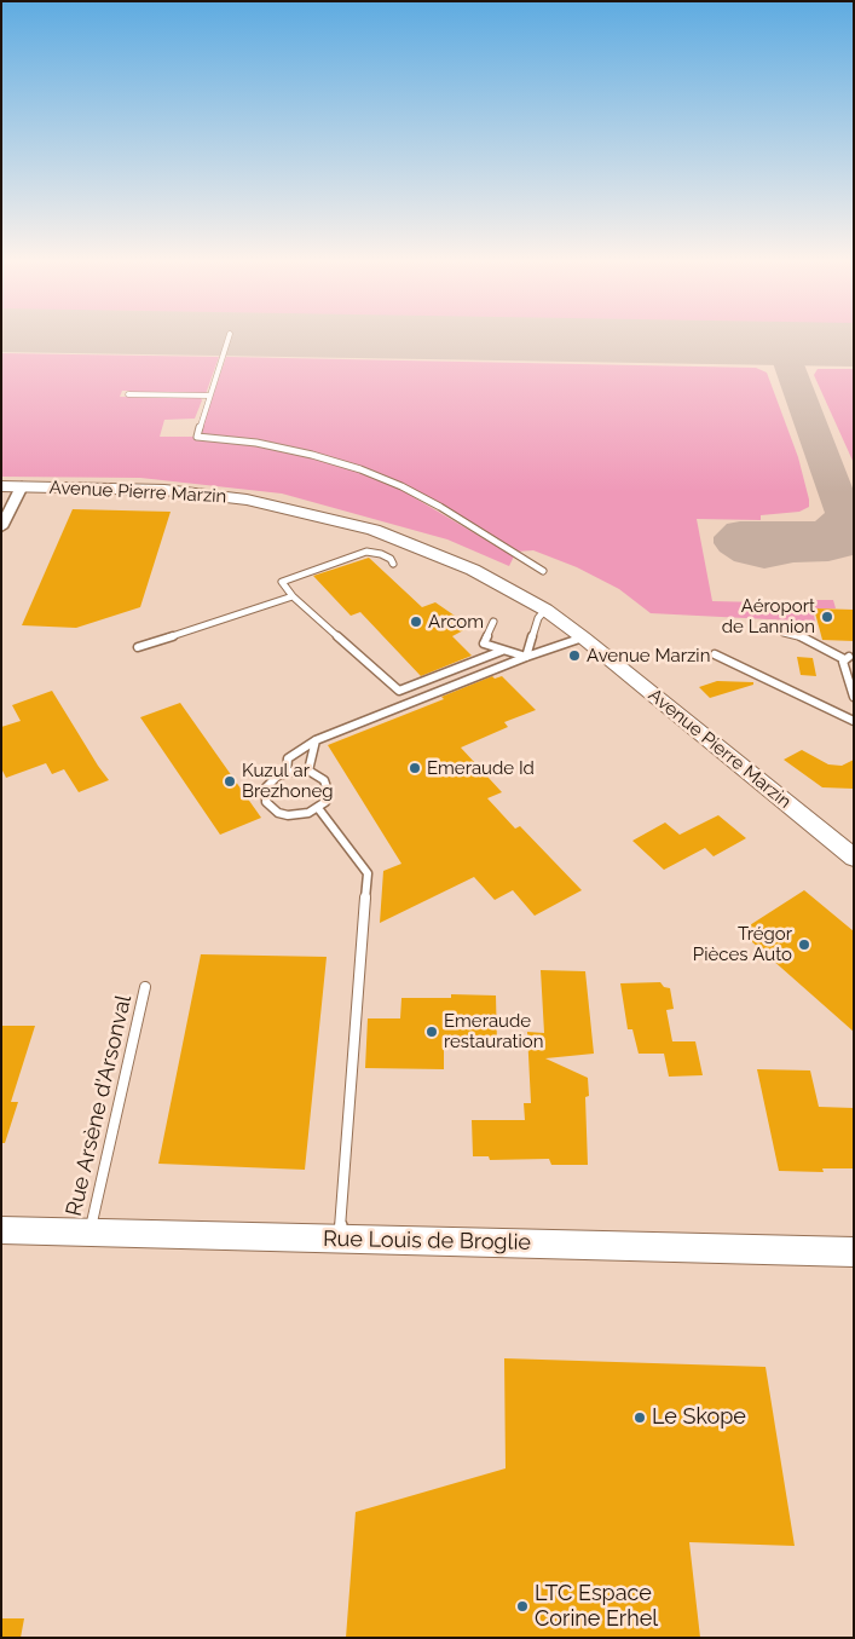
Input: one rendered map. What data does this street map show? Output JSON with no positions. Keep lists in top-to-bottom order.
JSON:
{
  "streets": {
    "main road": ["Avenue Pierre Marzin", "Rue Louis de Broglie"],
    "lane": ["Rue Arsène d'Arsonval"]
  },
  "crossings": [
    ["Rue Arsène d'Arsonval", "Rue Louis de Broglie"]
  ],
  "places": [
    "Aéroport de Lannion",
    "Arcom",
    "Avenue Marzin",
    "Emeraude Id",
    "Kuzul ar Brezhoneg",
    "Trégor Pièces Auto",
    "Emeraude restauration",
    "Le Skope",
    "LTC Espace Corine Erhel"
  ]
}
